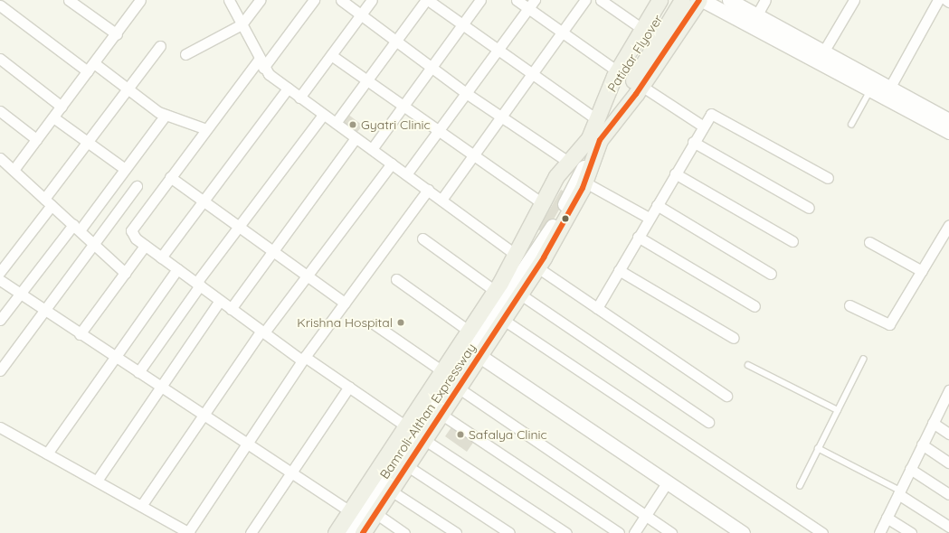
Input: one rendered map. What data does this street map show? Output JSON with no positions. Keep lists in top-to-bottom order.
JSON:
{
  "streets": {
    "main road": ["Patidar Flyover", "Bamroli-Althan Expressway"]
  },
  "crossings": [
    ["Patidar Flyover", "Bamroli-Althan Expressway"]
  ],
  "places": ["Gyatri Clinic", "Krishna Hospital", "Safalya Clinic"]
}
